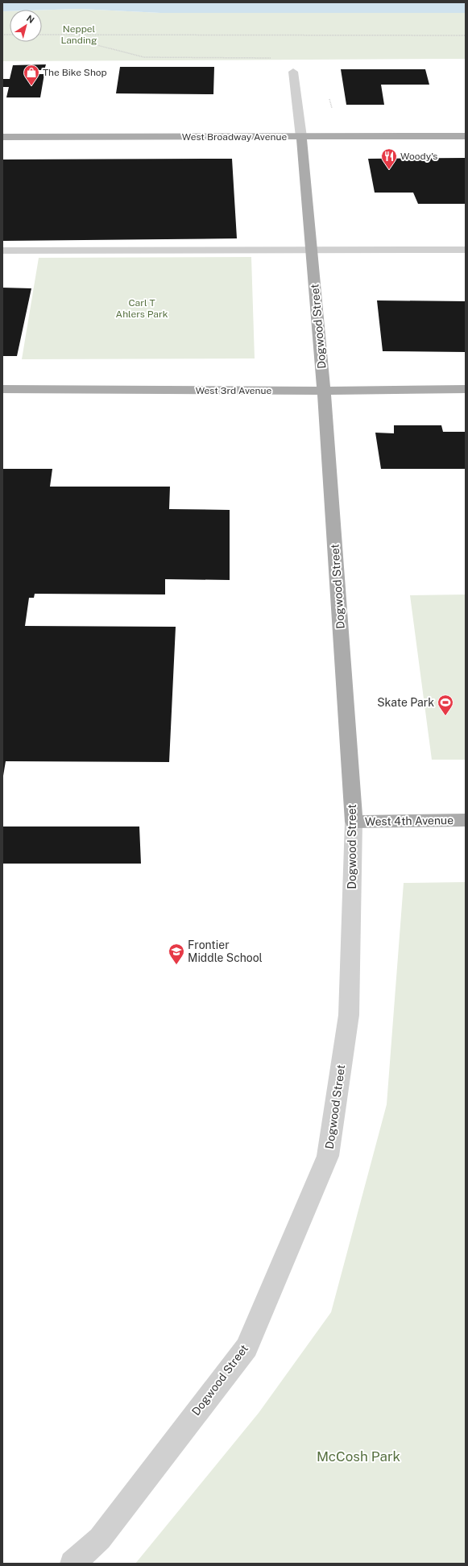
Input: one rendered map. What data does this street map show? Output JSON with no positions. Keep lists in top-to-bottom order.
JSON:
{
  "streets": {
    "main road": [
      "West Broadway Avenue",
      "Dogwood Street",
      "West 3rd Avenue",
      "West 4th Avenue"
    ]
  },
  "crossings": [
    ["West Broadway Avenue", "Dogwood Street"],
    ["Dogwood Street", "West 3rd Avenue"],
    ["Dogwood Street", "West 4th Avenue"]
  ],
  "parks": ["Neppel Landing", "Carl T Ahlers Park", "McCosh Park"],
  "places": {
    "shop": ["The Bike Shop"],
    "restaurant": ["Woody's"],
    "sports": ["Skate Park"],
    "school or university": ["Frontier Middle School"]
  },
  "north": "top right"
}
